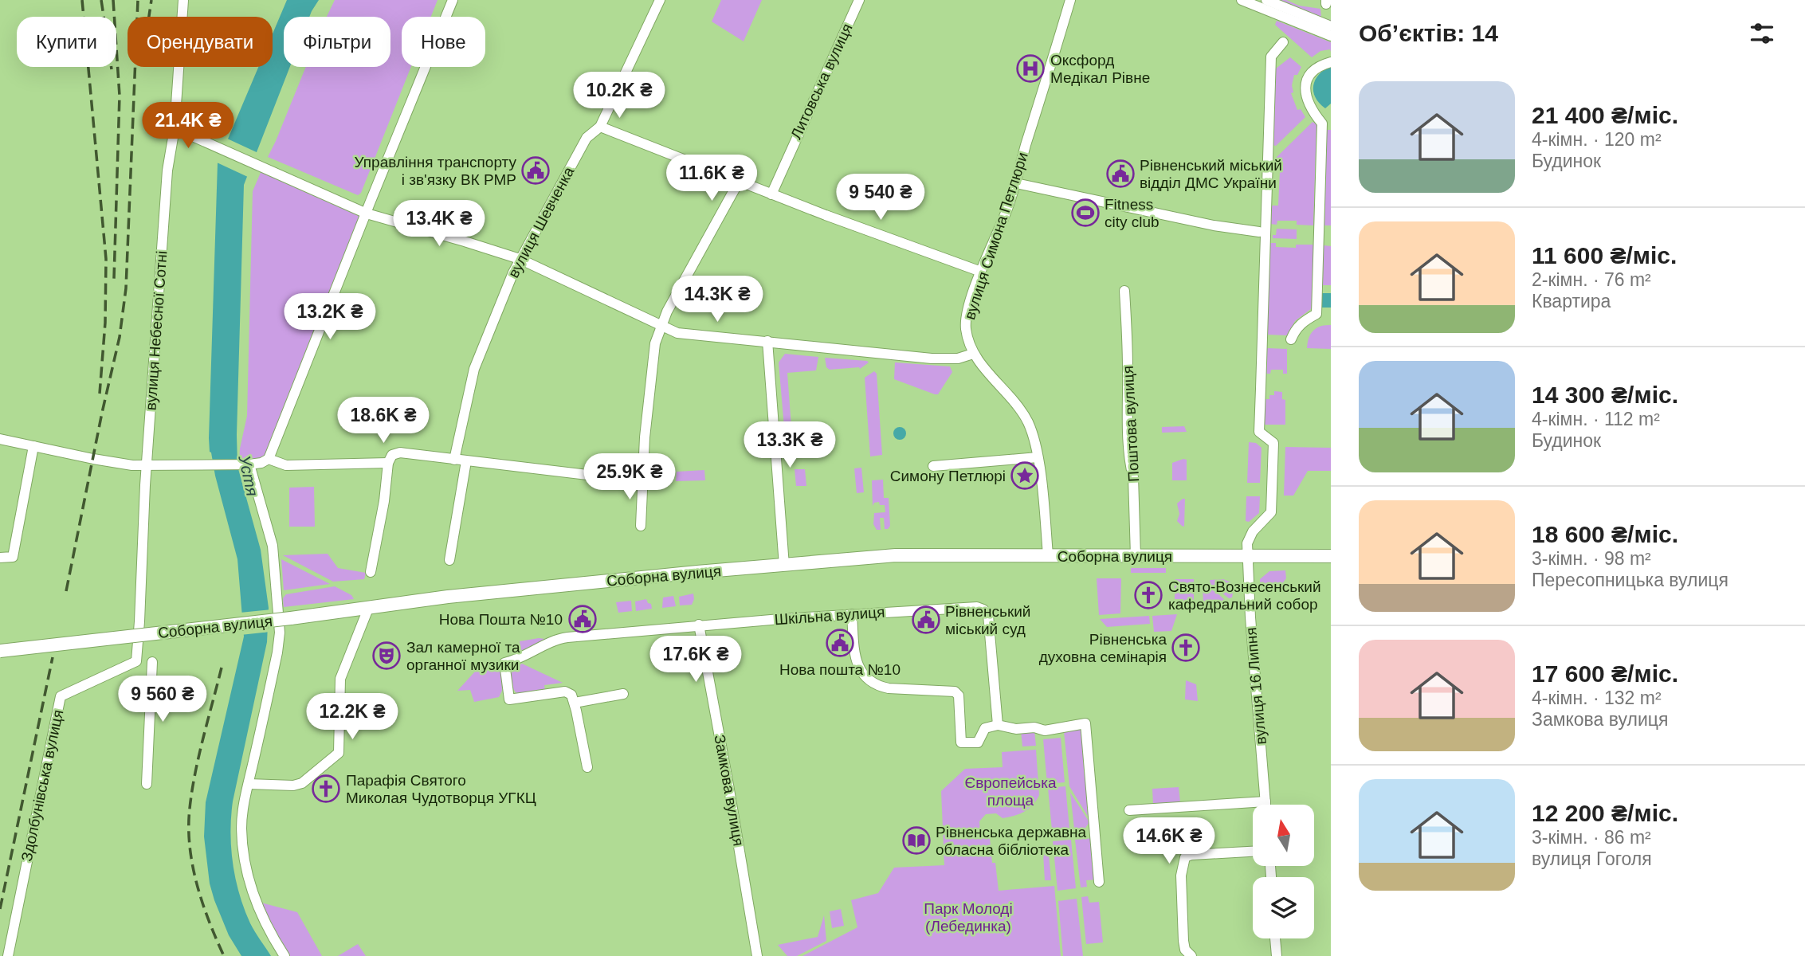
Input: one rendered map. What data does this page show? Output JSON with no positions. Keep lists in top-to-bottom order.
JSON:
{
  "streets": {
    "main road": ["Соборна вулиця"],
    "street": [
      "Литовська вулиця",
      "вулиця Шевченка",
      "вулиця Симона Петлюри",
      "вулиця Небесної Сотні",
      "Поштова вулиця",
      "Шкільна вулиця",
      "вулиця 16 Липня",
      "Здолбунівська вулиця",
      "Замкова вулиця"
    ]
  },
  "crossings": [
    ["вулиця Симона Петлюри", "Соборна вулиця"],
    ["вулиця Небесної Сотні", "Здолбунівська вулиця"],
    ["Поштова вулиця", "Соборна вулиця"],
    ["Соборна вулиця", "вулиця 16 Липня"],
    ["Шкільна вулиця", "Замкова вулиця"]
  ],
  "water": ["Устя"],
  "parks": ["Європейська площа", "Парк Молоді (Лебединка)"],
  "places": {
    "hospital": ["Оксфорд Медікал Рівне"],
    "public building": [
      "Управління транспорту і зв'язку ВК РМР",
      "Рівненський міський відділ ДМС України",
      "Нова Пошта №10",
      "Рівненський міський суд",
      "Нова пошта №10"
    ],
    "sports": ["Fitness city club"],
    "place": ["Симону Петлюрі"],
    "church": ["Свято-Вознесенський кафедральний собор", "Рівненська духовна семінарія", "Парафія Святого Миколая Чудотворця УГКЦ"],
    "theatre": ["Зал камерної та органної музики"],
    "library": ["Рівненська державна обласна бібліотека"]
  },
  "north": "top",
  "page": {
    "heading": "Об’єктів: 14",
    "chip": [
      "Купити",
      "Орендувати",
      "Фільтри",
      "Нове"
    ],
    "list": [
      {
        "name": "21 400 ₴/міс.",
        "note": "4-кімн. · 120 m² · Будинок"
      },
      {
        "name": "11 600 ₴/міс.",
        "note": "2-кімн. · 76 m² · Квартира"
      },
      {
        "name": "14 300 ₴/міс.",
        "note": "4-кімн. · 112 m² · Будинок"
      },
      {
        "name": "18 600 ₴/міс.",
        "note": "3-кімн. · 98 m² · Пересопницька вулиця"
      },
      {
        "name": "17 600 ₴/міс.",
        "note": "4-кімн. · 132 m² · Замкова вулиця"
      },
      {
        "name": "12 200 ₴/міс.",
        "note": "3-кімн. · 86 m² · вулиця Гоголя"
      }
    ],
    "price": [
      "10.2K ₴",
      "21.4K ₴",
      "11.6K ₴",
      "9 540 ₴",
      "13.4K ₴",
      "14.3K ₴",
      "13.2K ₴",
      "18.6K ₴",
      "13.3K ₴",
      "25.9K ₴",
      "17.6K ₴",
      "9 560 ₴",
      "12.2K ₴",
      "14.6K ₴"
    ]
  }
}
